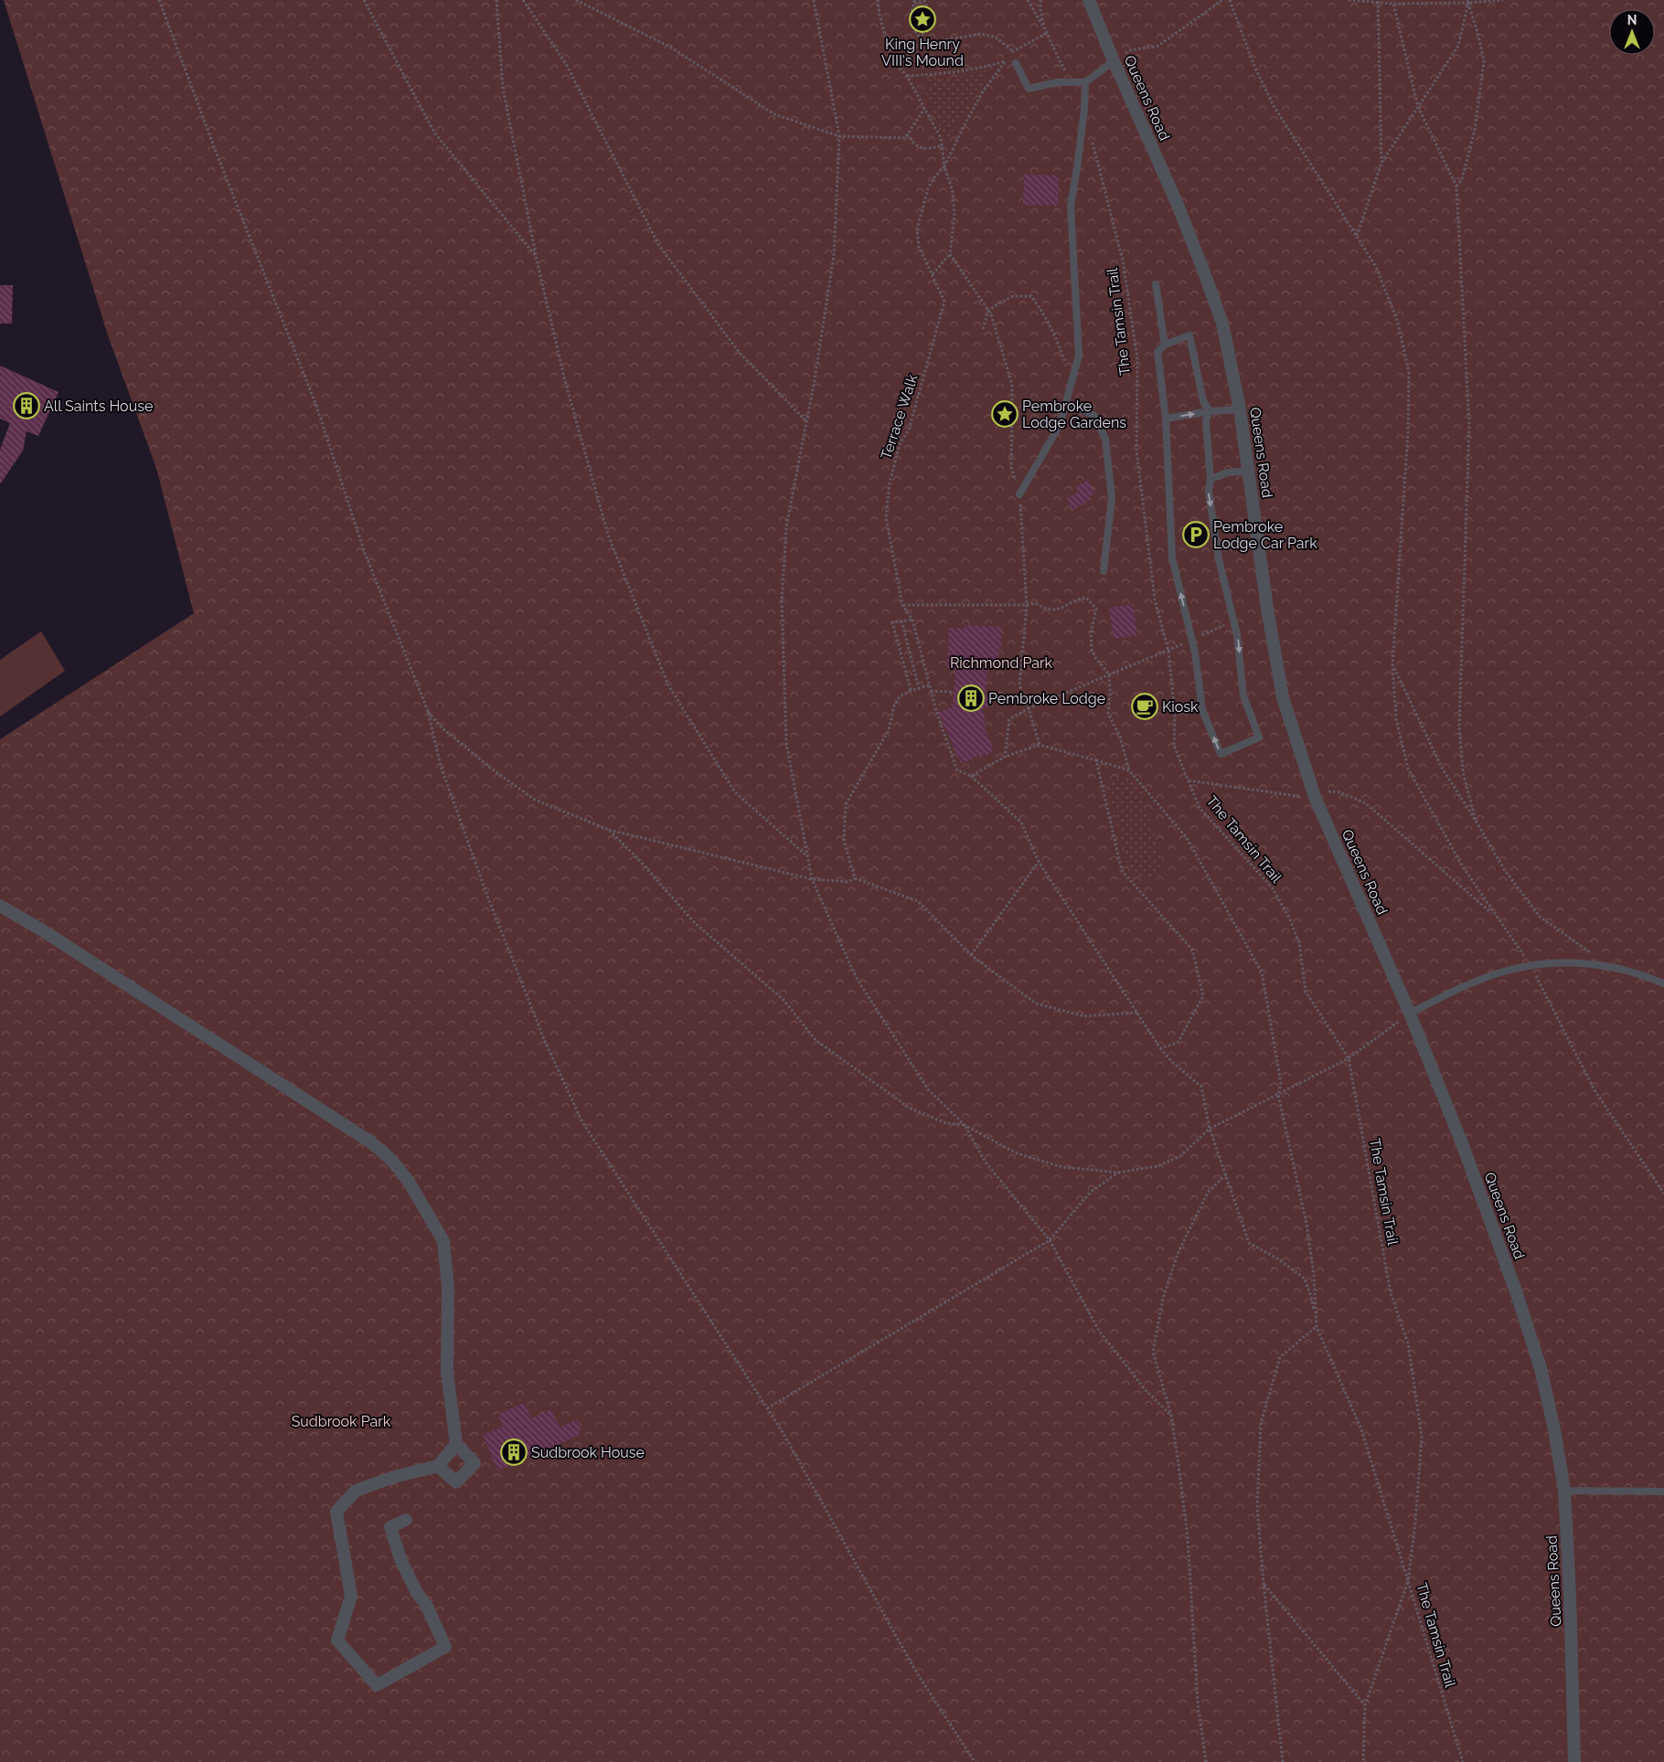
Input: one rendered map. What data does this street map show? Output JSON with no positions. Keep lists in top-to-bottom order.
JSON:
{
  "streets": {
    "street": ["Queens Road"],
    "path": ["The Tamsin Trail", "Terrace Walk"]
  },
  "parks": ["Richmond Park", "Sudbrook Park"],
  "places": {
    "place": ["King Henry VIII's Mound", "Pembroke Lodge Gardens"],
    "building": ["All Saints House", "Pembroke Lodge", "Sudbrook House"],
    "parking": ["Pembroke Lodge Car Park"],
    "cafe": ["Kiosk"]
  },
  "north": "top"
}
